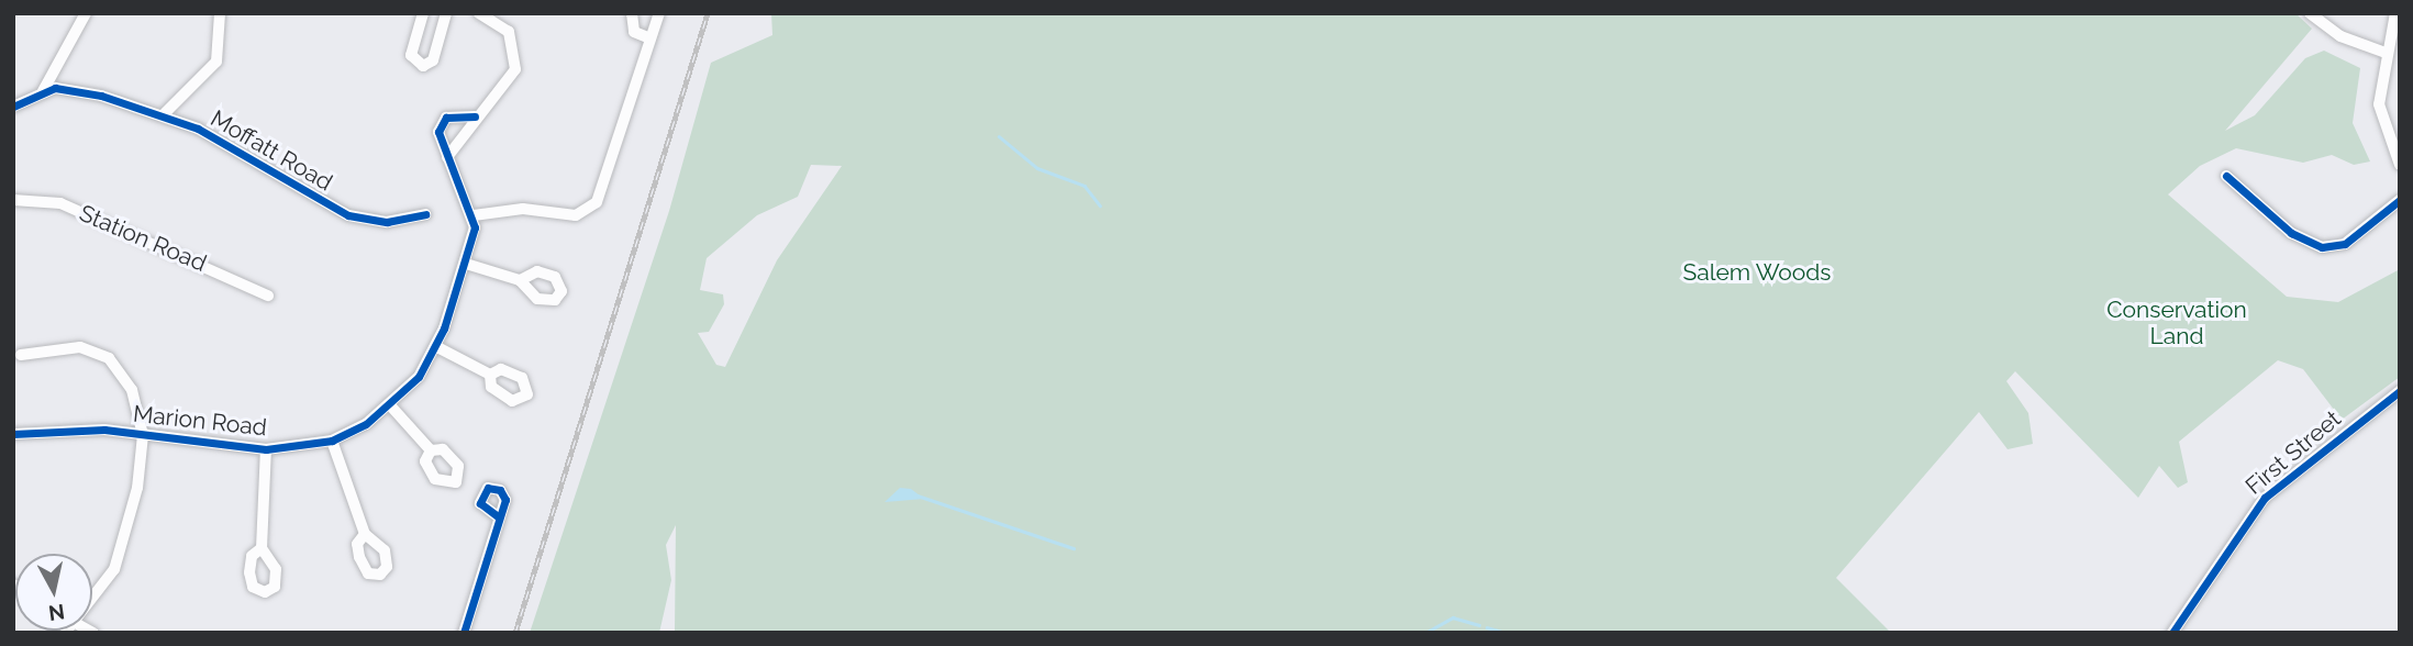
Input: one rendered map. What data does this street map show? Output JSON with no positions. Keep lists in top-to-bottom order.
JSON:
{
  "streets": {
    "street": [
      "Moffatt Road",
      "Station Road",
      "Marion Road",
      "First Street"
    ]
  },
  "parks": ["Salem Woods", "Conservation Land"],
  "north": "bottom"
}
